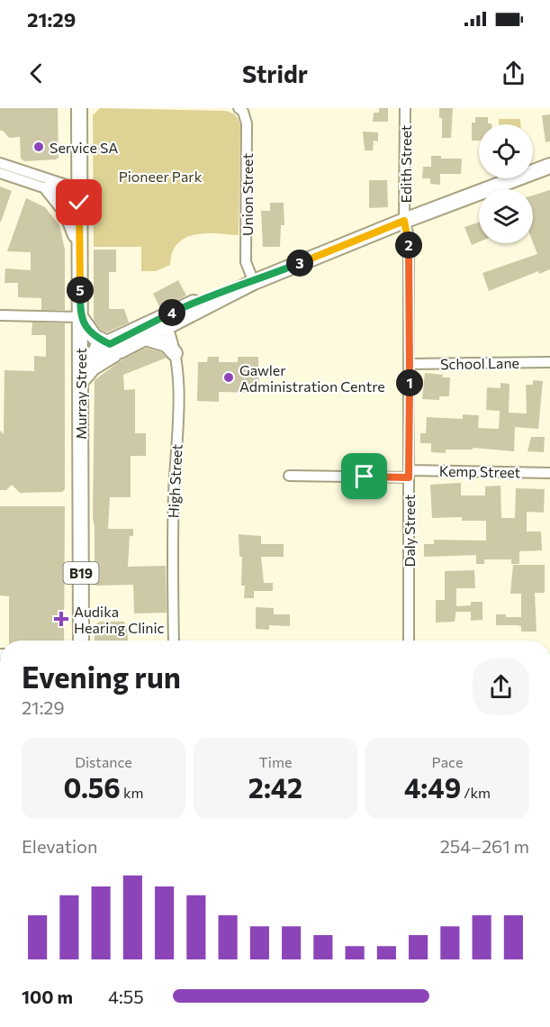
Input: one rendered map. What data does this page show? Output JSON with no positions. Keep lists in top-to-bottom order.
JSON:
{
  "streets": {
    "main road": ["Murray Street", "B19"],
    "street": [
      "Edith Street",
      "Union Street",
      "School Lane",
      "Kemp Street",
      "High Street",
      "Daly Street"
    ]
  },
  "crossings": [
    ["Edith Street", "Daly Street"],
    ["School Lane", "Daly Street"],
    ["Kemp Street", "Daly Street"]
  ],
  "parks": ["Pioneer Park"],
  "places": {
    "other": ["Service SA", "Gawler Administration Centre"],
    "health": ["Audika Hearing Clinic"]
  },
  "page": {
    "status": "21:29",
    "header": "Stridr",
    "pins": [
      "2",
      "3",
      "5",
      "4",
      "1"
    ],
    "heading": ["Evening run", "21:29"],
    "stats": [
      ["Distance", "0.56 km"],
      ["Time", "2:42"],
      ["Pace", "4:49 /km"]
    ],
    "chart": ["Elevation", "254–261 m"],
    "list": [
      {
        "name": "100 m",
        "note": "4:55"
      }
    ]
  }
}
